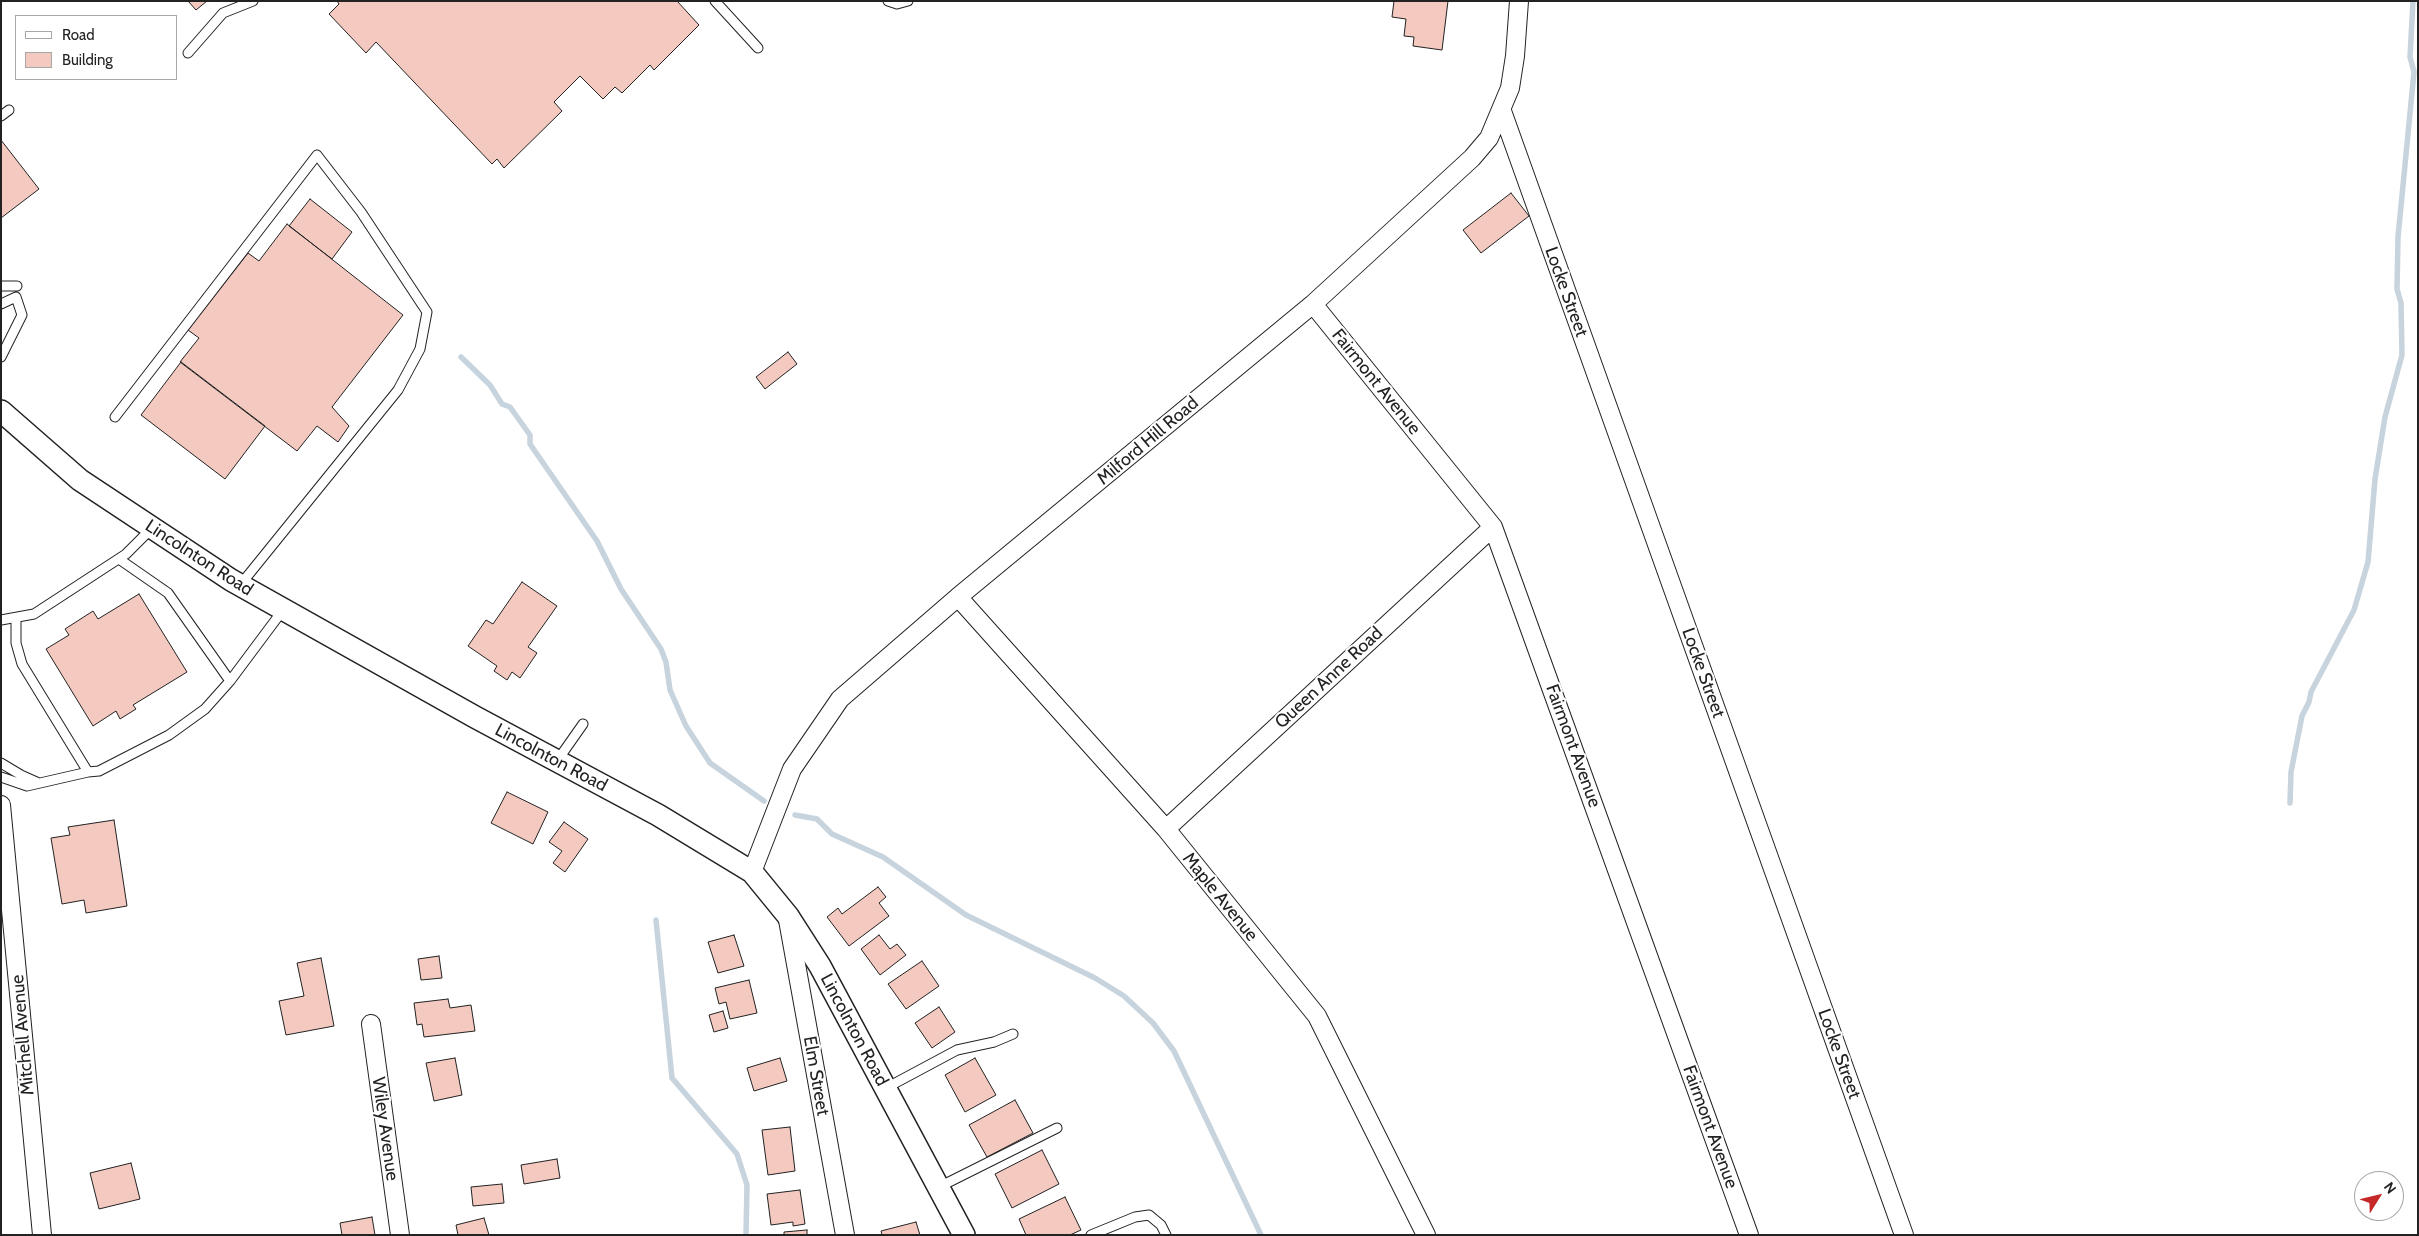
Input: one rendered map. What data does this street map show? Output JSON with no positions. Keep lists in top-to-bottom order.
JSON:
{
  "streets": {
    "street": [
      "Locke Street",
      "Fairmont Avenue",
      "Milford Hill Road",
      "Lincolnton Road",
      "Queen Anne Road",
      "Maple Avenue",
      "Mitchell Avenue",
      "Elm Street",
      "Wiley Avenue"
    ]
  },
  "crossings": [
    ["Locke Street", "Milford Hill Road"],
    ["Fairmont Avenue", "Milford Hill Road"],
    ["Fairmont Avenue", "Queen Anne Road"],
    ["Milford Hill Road", "Lincolnton Road"],
    ["Milford Hill Road", "Maple Avenue"],
    ["Lincolnton Road", "Elm Street"],
    ["Queen Anne Road", "Maple Avenue"]
  ],
  "legend": ["Road", "Building"],
  "north": "top right"
}
